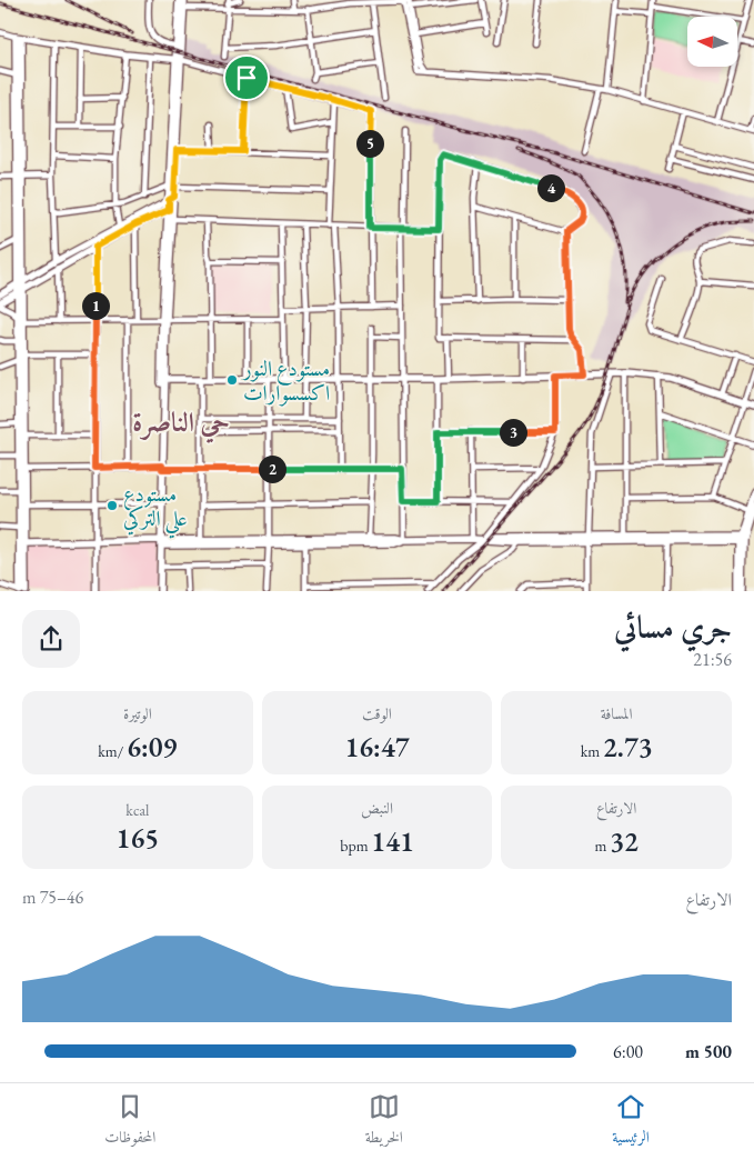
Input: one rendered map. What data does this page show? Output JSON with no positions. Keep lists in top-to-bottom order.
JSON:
{
  "districts": ["حي الناصرة"],
  "places": ["مستودع النور اكسسوارات", "مستودع علي التركي"],
  "north": "left",
  "page": {
    "pins": [
      "5",
      "4",
      "1",
      "3",
      "2"
    ],
    "heading": ["جري مسائي", "21:56"],
    "stats": [
      ["المسافة", "2.73 km"],
      ["الوقت", "16:47"],
      ["الوتيرة", "6:09 /km"],
      ["الارتفاع", "32 m"],
      ["النبض", "141 bpm"],
      ["kcal", "165"]
    ],
    "chart": ["الارتفاع", "46–75 m"],
    "list": [
      {
        "name": "500 m",
        "note": "6:00"
      }
    ],
    "tabs": ["الرئيسية", "الخريطة", "المحفوظات"]
  }
}
